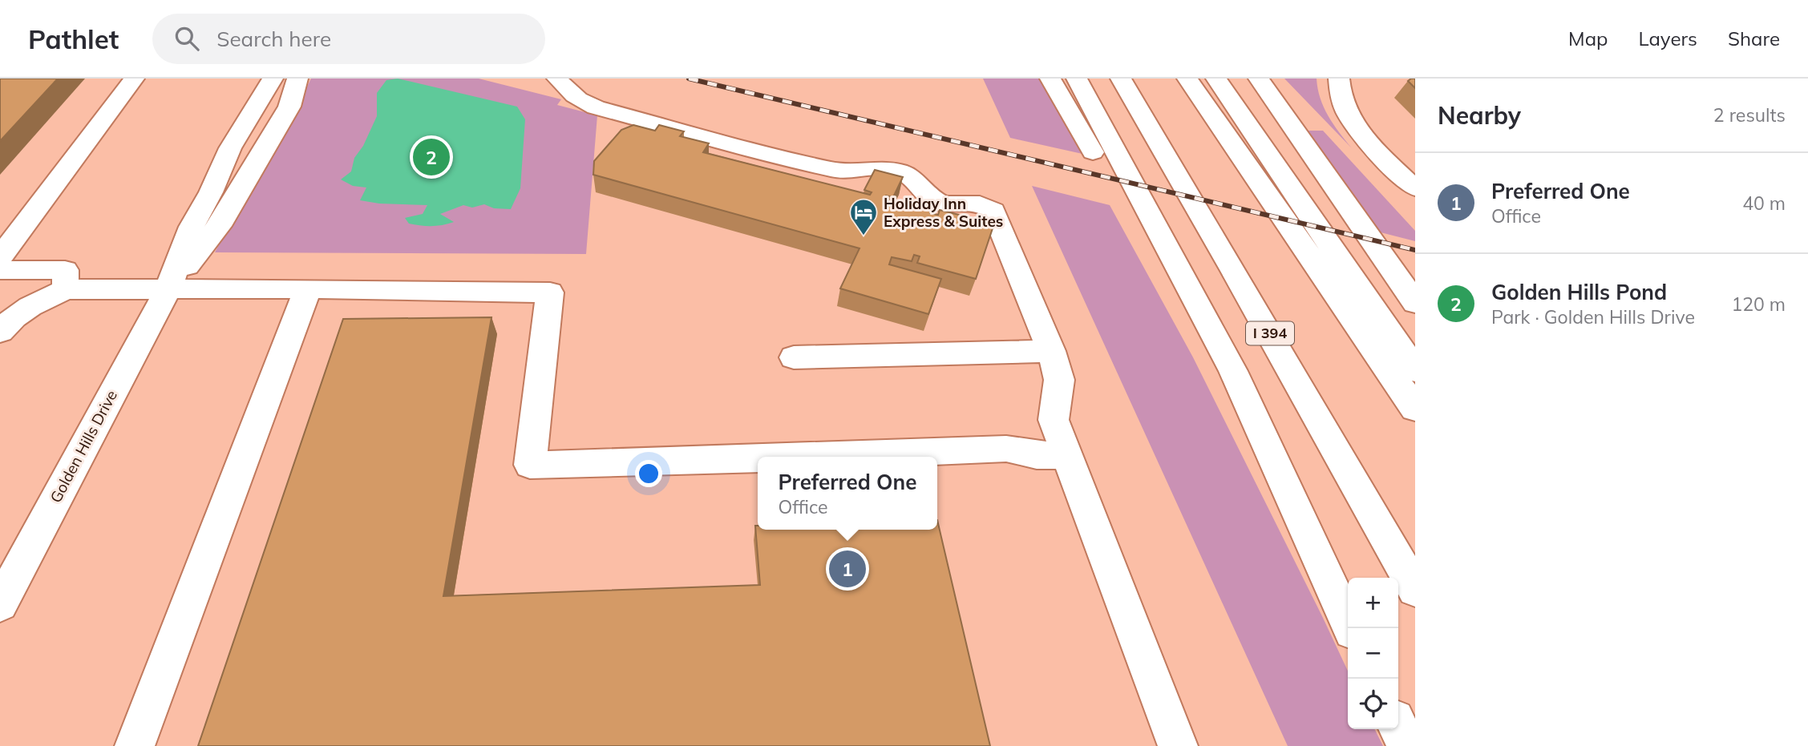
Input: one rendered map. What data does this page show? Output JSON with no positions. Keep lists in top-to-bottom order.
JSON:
{
  "streets": {
    "main road": ["I 394", "Golden Hills Drive"]
  },
  "places": {
    "hotel": ["Holiday Inn Express & Suites"]
  },
  "page": {
    "header": "Pathlet",
    "search": "Search here",
    "nav": ["Map", "Layers", "Share"],
    "heading": ["Nearby", "2 results"],
    "pins": ["2", "1"],
    "list": [
      {
        "mark": "1",
        "name": "Preferred One",
        "note": "Office",
        "value": "40 m"
      },
      {
        "mark": "2",
        "name": "Golden Hills Pond",
        "note": "Park · Golden Hills Drive",
        "value": "120 m"
      }
    ],
    "popup": ["Preferred One", "Office"],
    "map_buttons": ["+", "−"]
  }
}
